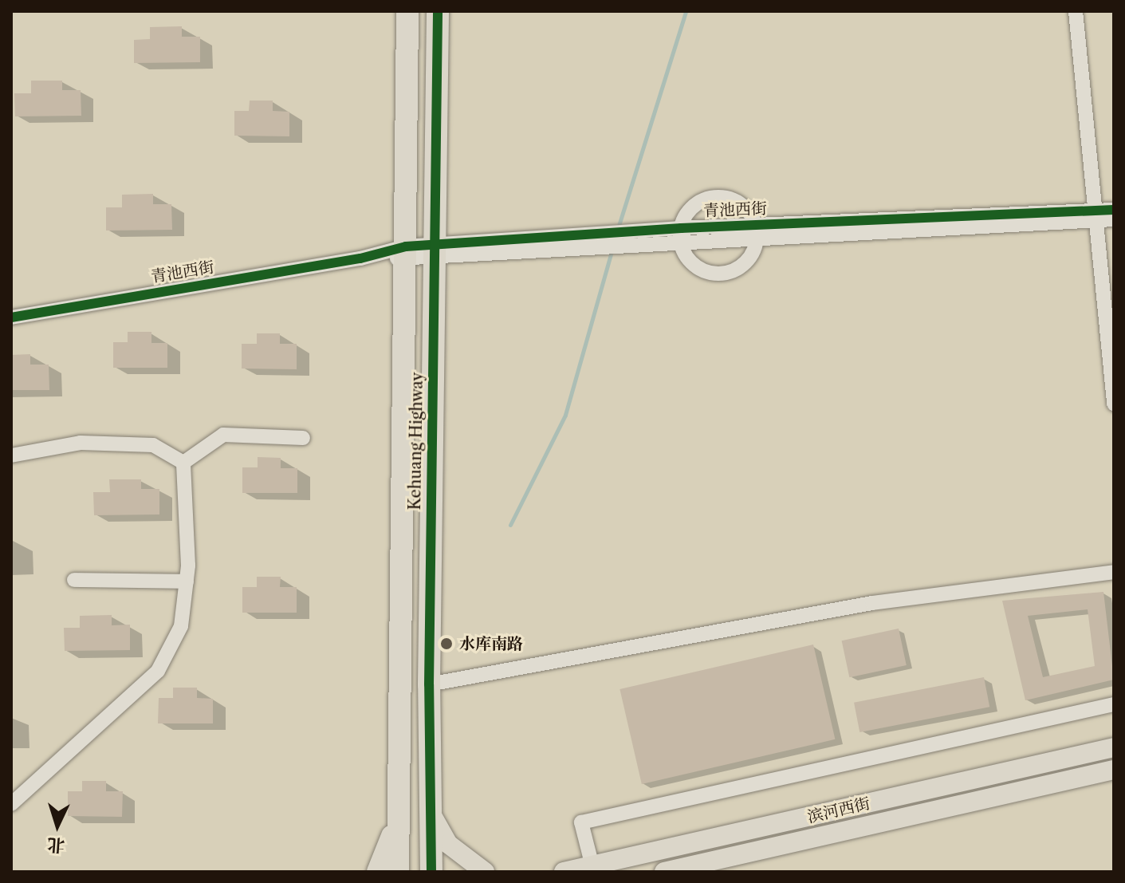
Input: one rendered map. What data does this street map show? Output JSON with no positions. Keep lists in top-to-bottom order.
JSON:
{
  "streets": {
    "highway": ["Kehuang Highway"],
    "main road": ["滨河西街"],
    "street": ["青池西街"]
  },
  "crossings": [
    ["青池西街", "Kehuang Highway"]
  ],
  "places": ["水库南路"],
  "north": "bottom"
}
